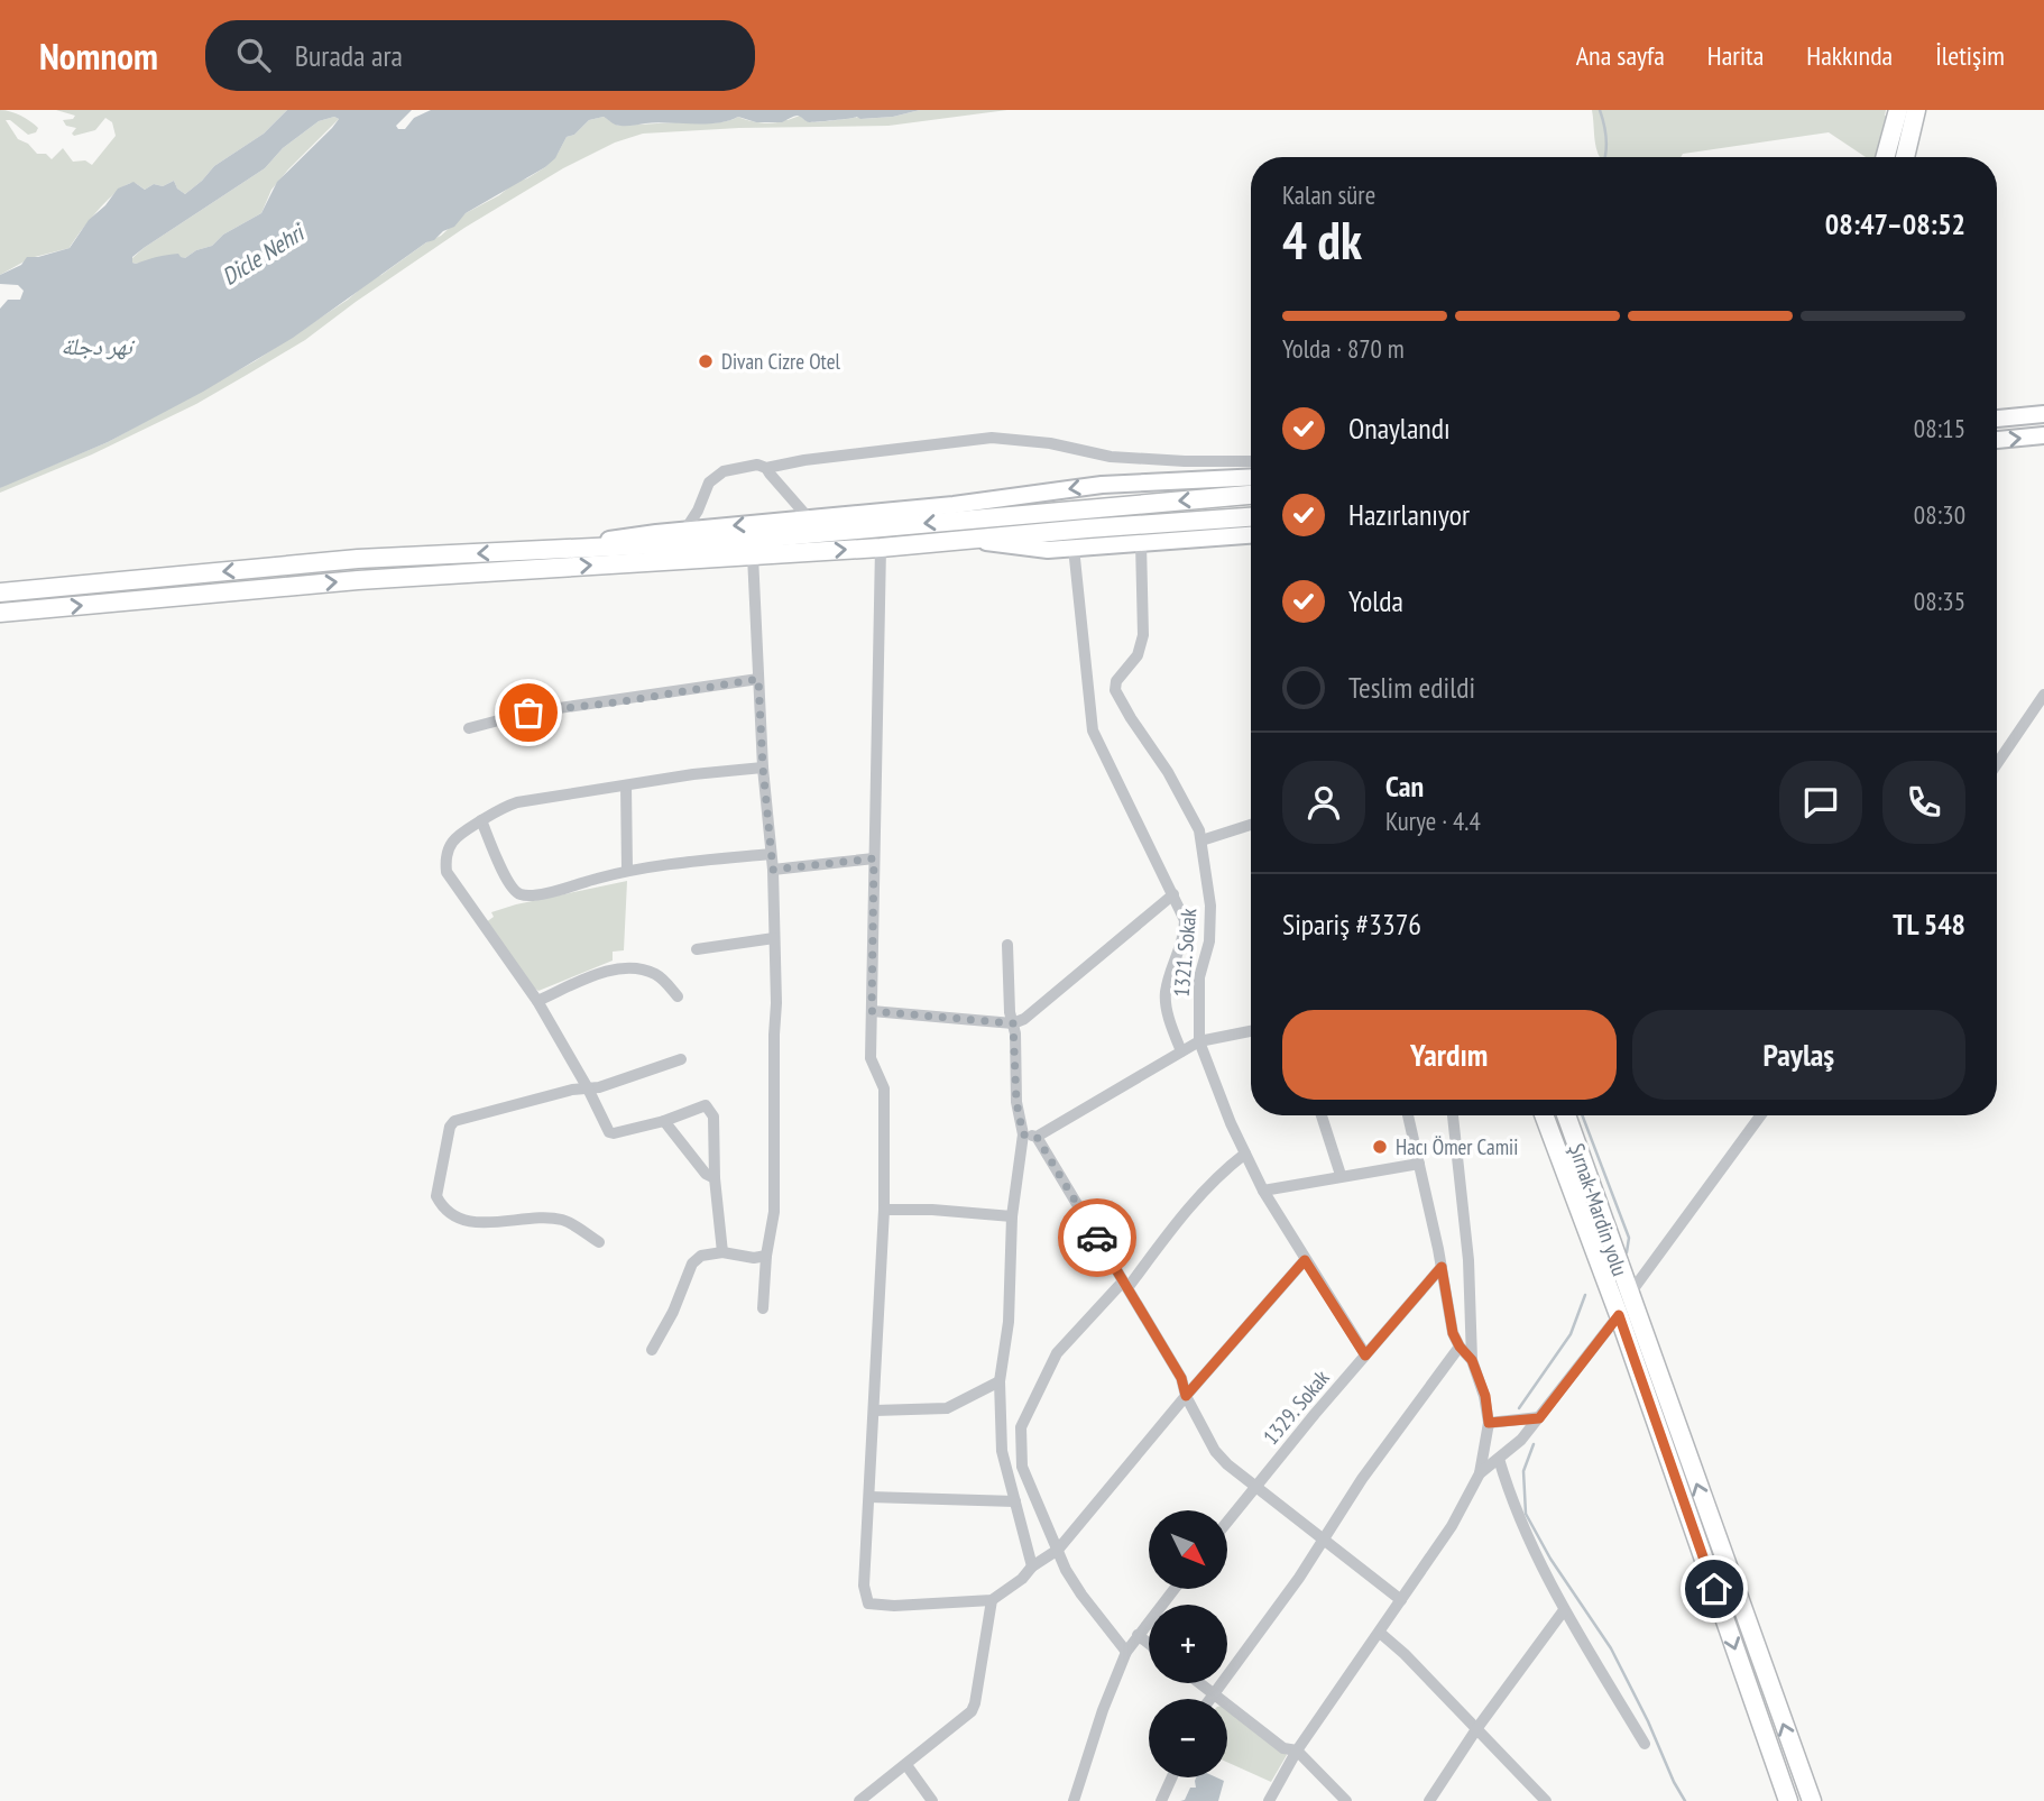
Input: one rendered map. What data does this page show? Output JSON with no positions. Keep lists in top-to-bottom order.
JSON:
{
  "streets": {
    "highway": ["Şırnak-Mardin yolu"],
    "street": ["1321. Sokak", "1329. Sokak"]
  },
  "crossings": [
    ["1321. Sokak", "1329. Sokak"]
  ],
  "water": ["Dicle Nehri", "نهر دجلة"],
  "places": ["Divan Cizre Otel", "Hacı Ömer Camii"],
  "north": "bottom right",
  "page": {
    "header": "Nomnom",
    "search": "Burada ara",
    "nav": [
      "Ana sayfa",
      "Harita",
      "Hakkında",
      "İletişim"
    ],
    "heading": ["4 dk", "Kalan süre", "08:47–08:52"],
    "panel": [
      "Can",
      "Kurye · 4.4",
      "Sipariş #3376",
      "TL 548"
    ],
    "bar": "Yolda · 870 m",
    "list": [
      ["Onaylandı", "08:15"],
      ["Hazırlanıyor", "08:30"],
      ["Yolda", "08:35"],
      "Teslim edildi"
    ],
    "buttons": ["Yardım", "Paylaş"],
    "map_buttons": ["+", "−"]
  }
}
